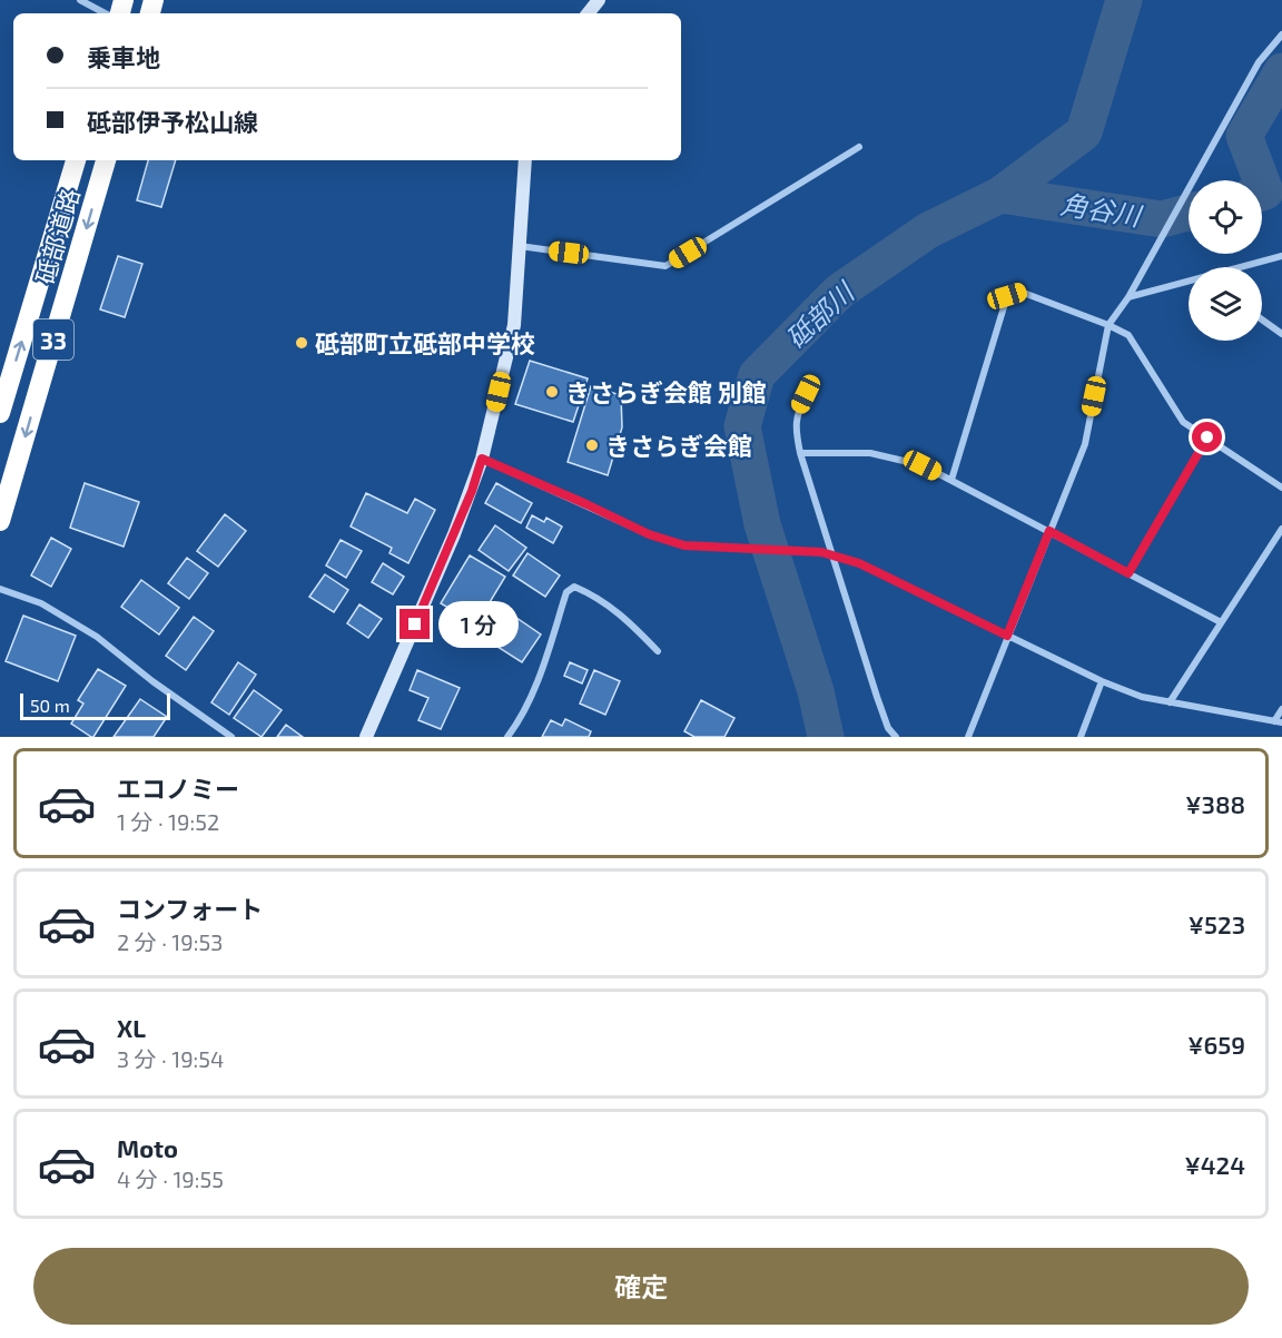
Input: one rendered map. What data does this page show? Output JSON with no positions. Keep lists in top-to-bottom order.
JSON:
{
  "streets": {
    "highway": ["砥部道路", "33"]
  },
  "water": ["角谷川", "砥部川"],
  "places": ["砥部町立砥部中学校", "きさらぎ会館 別館", "きさらぎ会館"],
  "scale_bar": "50 m",
  "page": {
    "banner": ["乗車地", "砥部伊予松山線"],
    "bubble": "1 分",
    "scale": "50 m",
    "list": [
      {
        "name": "エコノミー",
        "note": "1 分 · 19:52",
        "value": "¥388"
      },
      {
        "name": "コンフォート",
        "note": "2 分 · 19:53",
        "value": "¥523"
      },
      {
        "name": "XL",
        "note": "3 分 · 19:54",
        "value": "¥659"
      },
      {
        "name": "Moto",
        "note": "4 分 · 19:55",
        "value": "¥424"
      }
    ],
    "buttons": "確定"
  }
}
